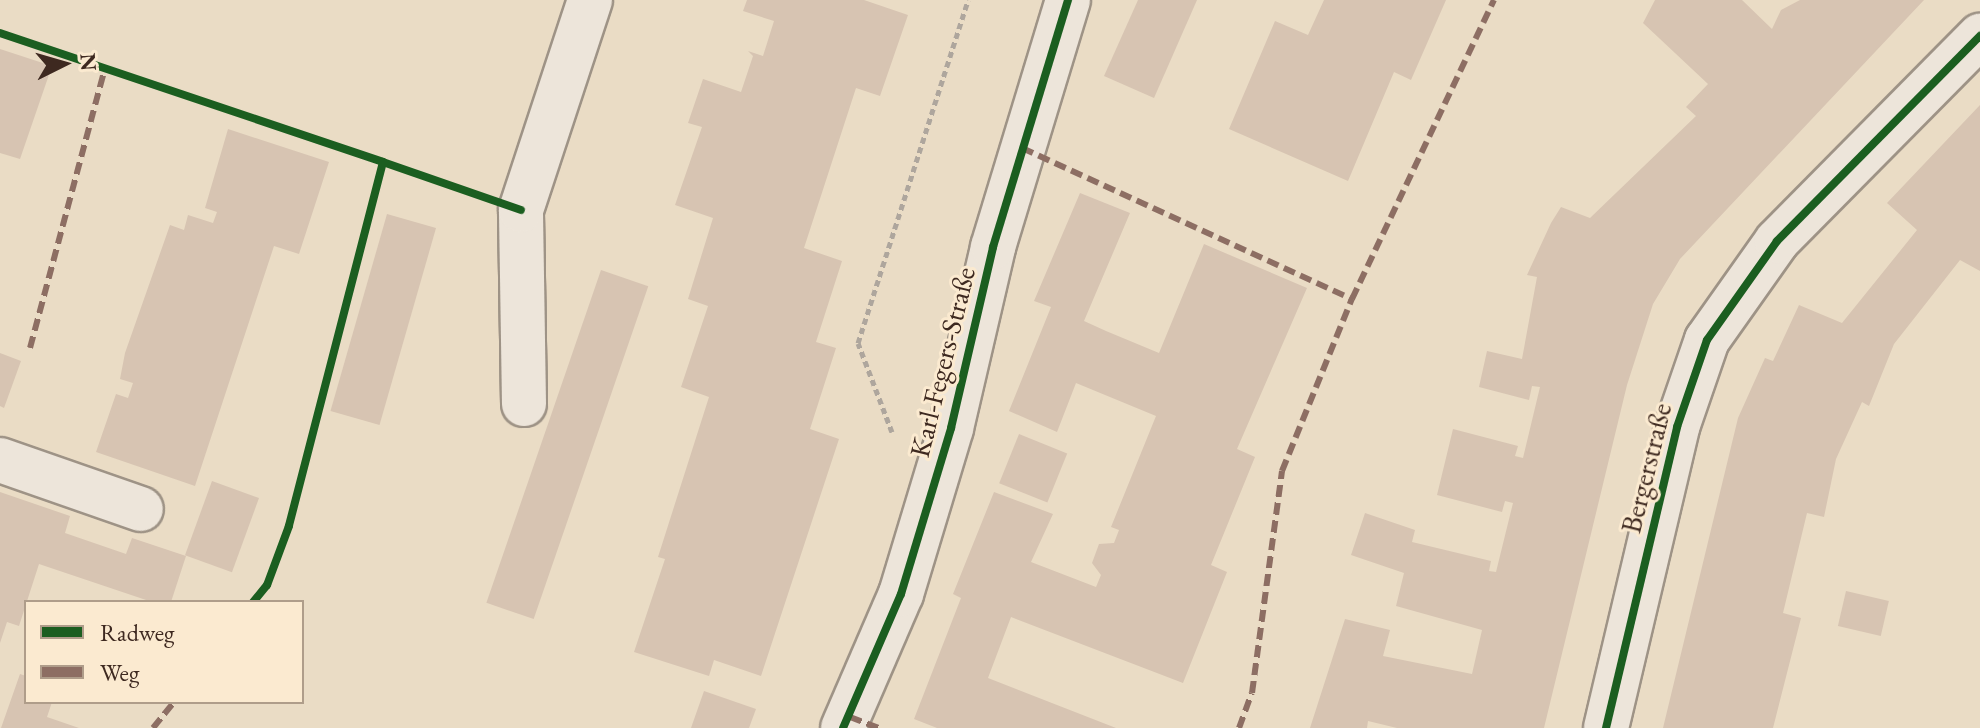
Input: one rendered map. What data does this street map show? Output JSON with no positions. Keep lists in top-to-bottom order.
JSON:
{
  "streets": {
    "street": ["Karl-Fegers-Straße", "Bergerstraße"]
  },
  "legend": ["Radweg", "Weg"],
  "north": "right"
}
